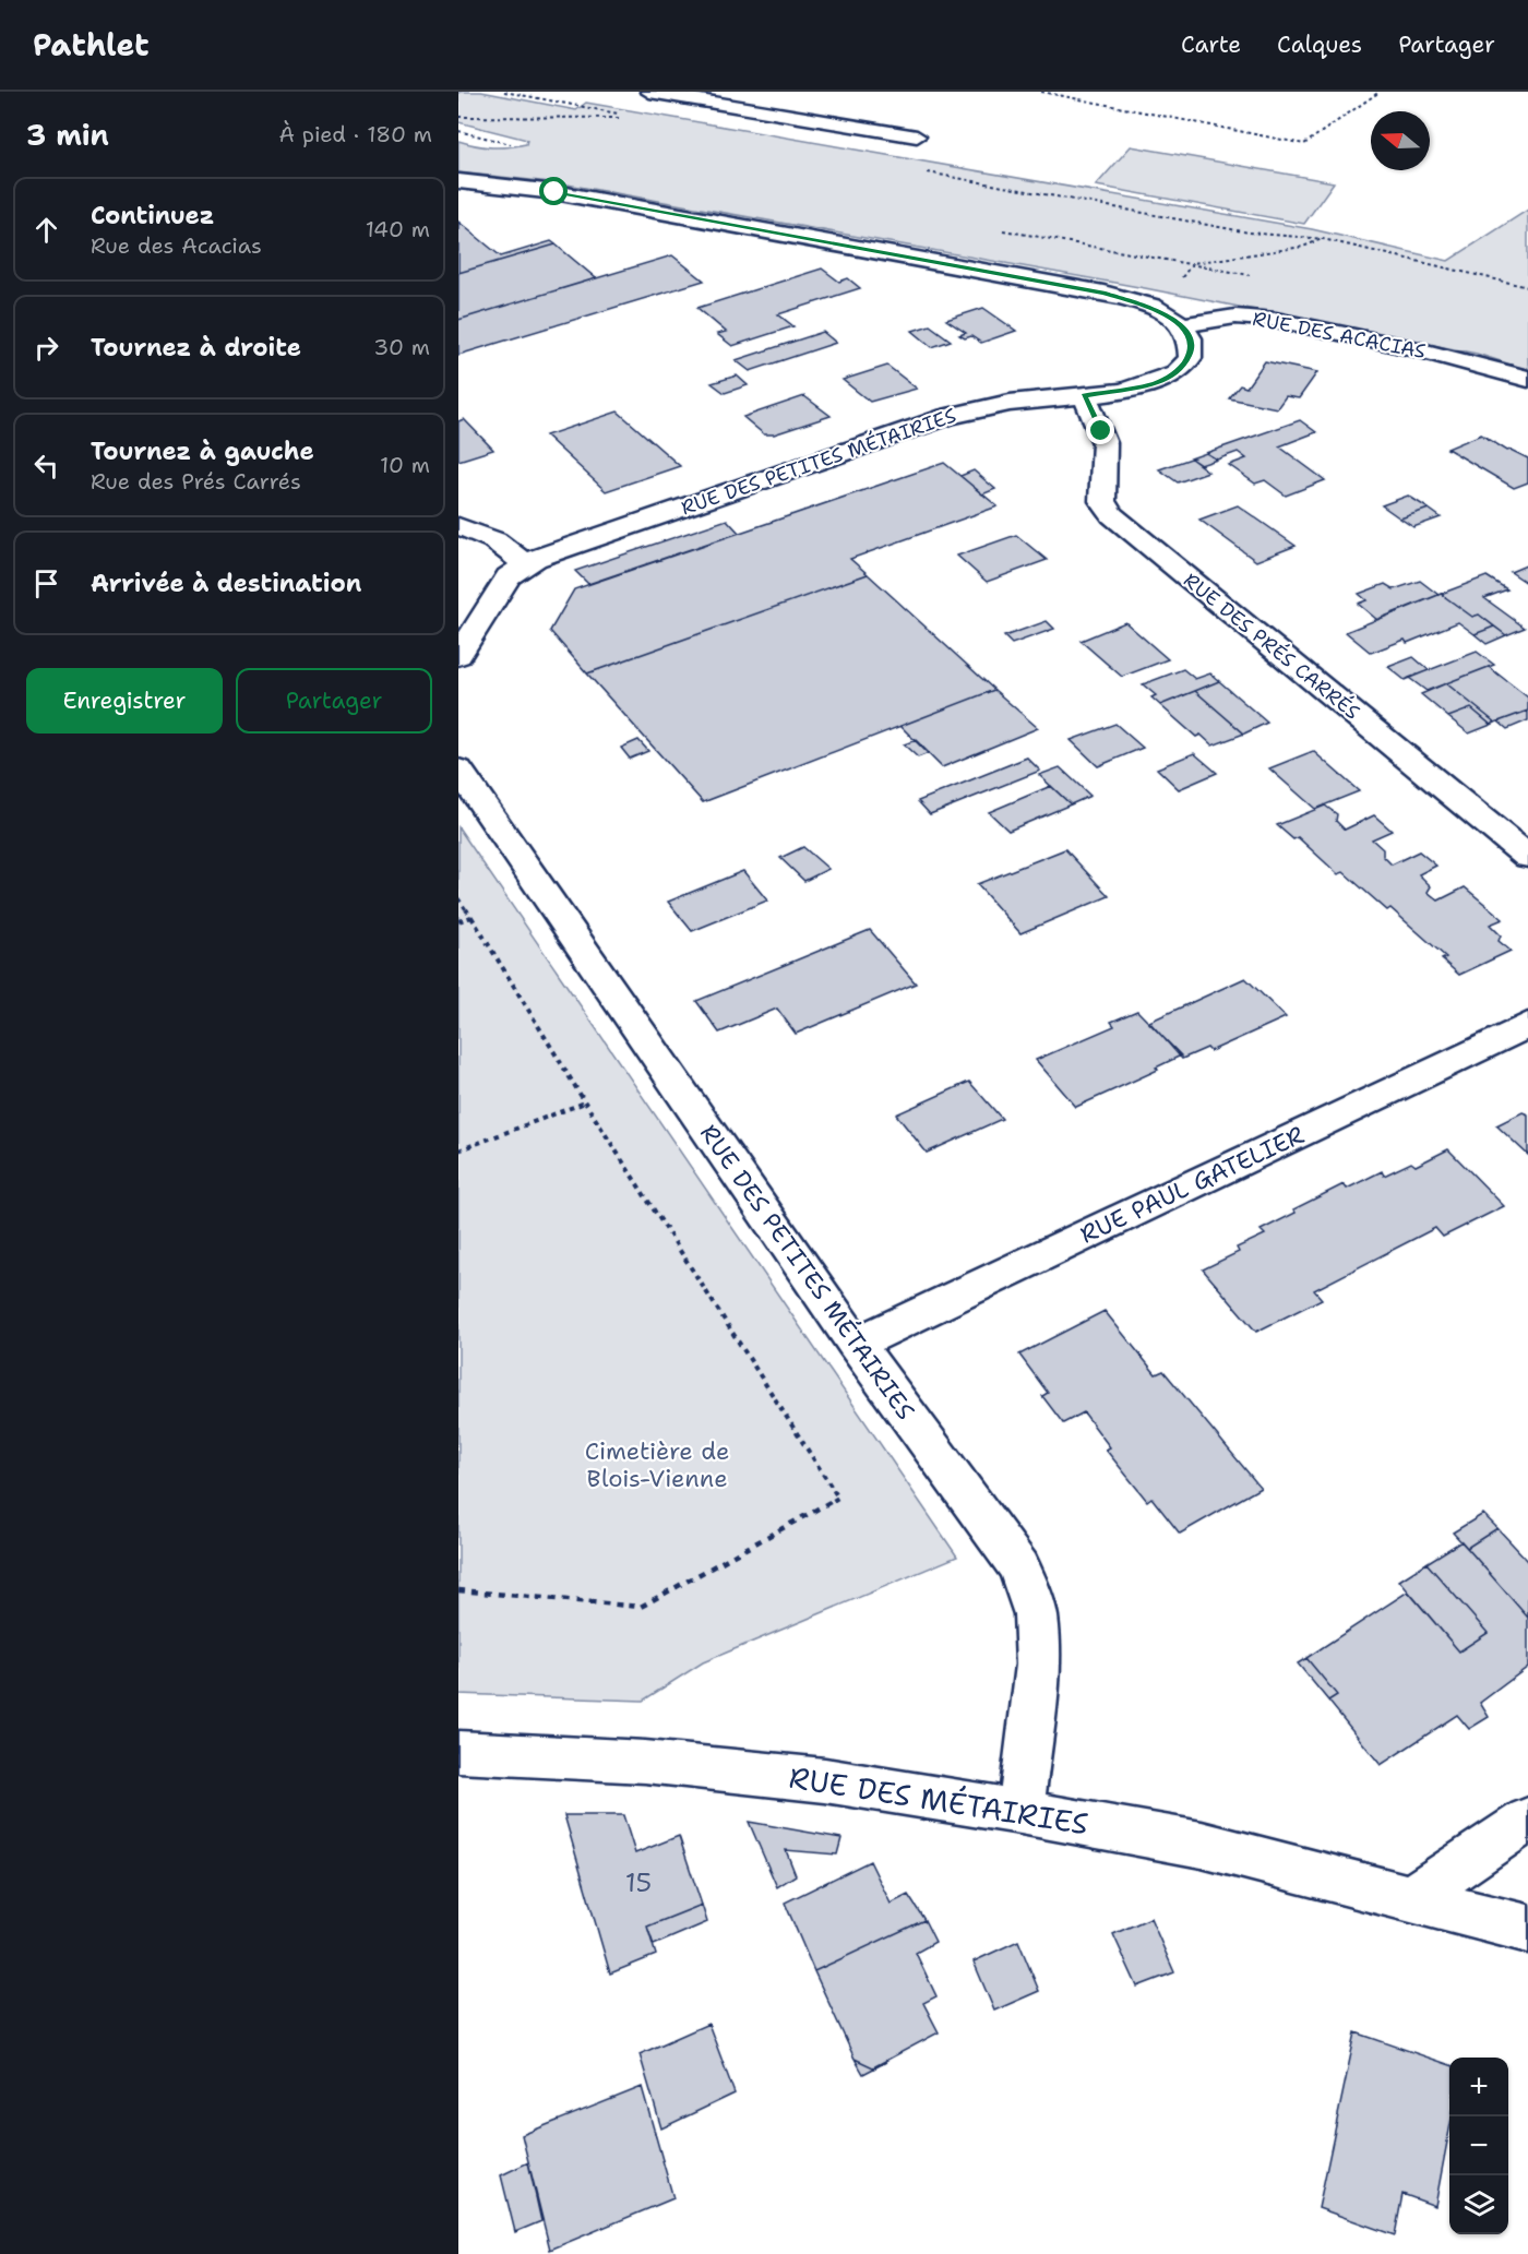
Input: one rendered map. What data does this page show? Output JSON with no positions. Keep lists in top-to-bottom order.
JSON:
{
  "streets": {
    "street": [
      "RUE DES ACACIAS",
      "RUE DES PETITES MÉTAIRIES",
      "RUE DES PRÉS CARRÉS",
      "RUE PAUL GATELIER",
      "RUE DES MÉTAIRIES"
    ]
  },
  "crossings": [
    ["RUE DES ACACIAS", "RUE DES PETITES MÉTAIRIES"],
    ["RUE DES PETITES MÉTAIRIES", "RUE DES PRÉS CARRÉS"],
    ["RUE DES PETITES MÉTAIRIES", "RUE PAUL GATELIER"],
    ["RUE DES PETITES MÉTAIRIES", "RUE DES MÉTAIRIES"]
  ],
  "parks": ["Cimetière de Blois-Vienne"],
  "house_numbers": ["15"],
  "north": "left",
  "page": {
    "header": "Pathlet",
    "nav": ["Carte", "Calques", "Partager"],
    "heading": ["3 min", "À pied · 180 m"],
    "list": [
      ["Continuez", "Rue des Acacias", "140 m"],
      ["Tournez à droite", "30 m"],
      ["Tournez à gauche", "Rue des Prés Carrés", "10 m"],
      "Arrivée à destination"
    ],
    "buttons": ["Enregistrer", "Partager"],
    "map_buttons": ["+", "−"]
  }
}
